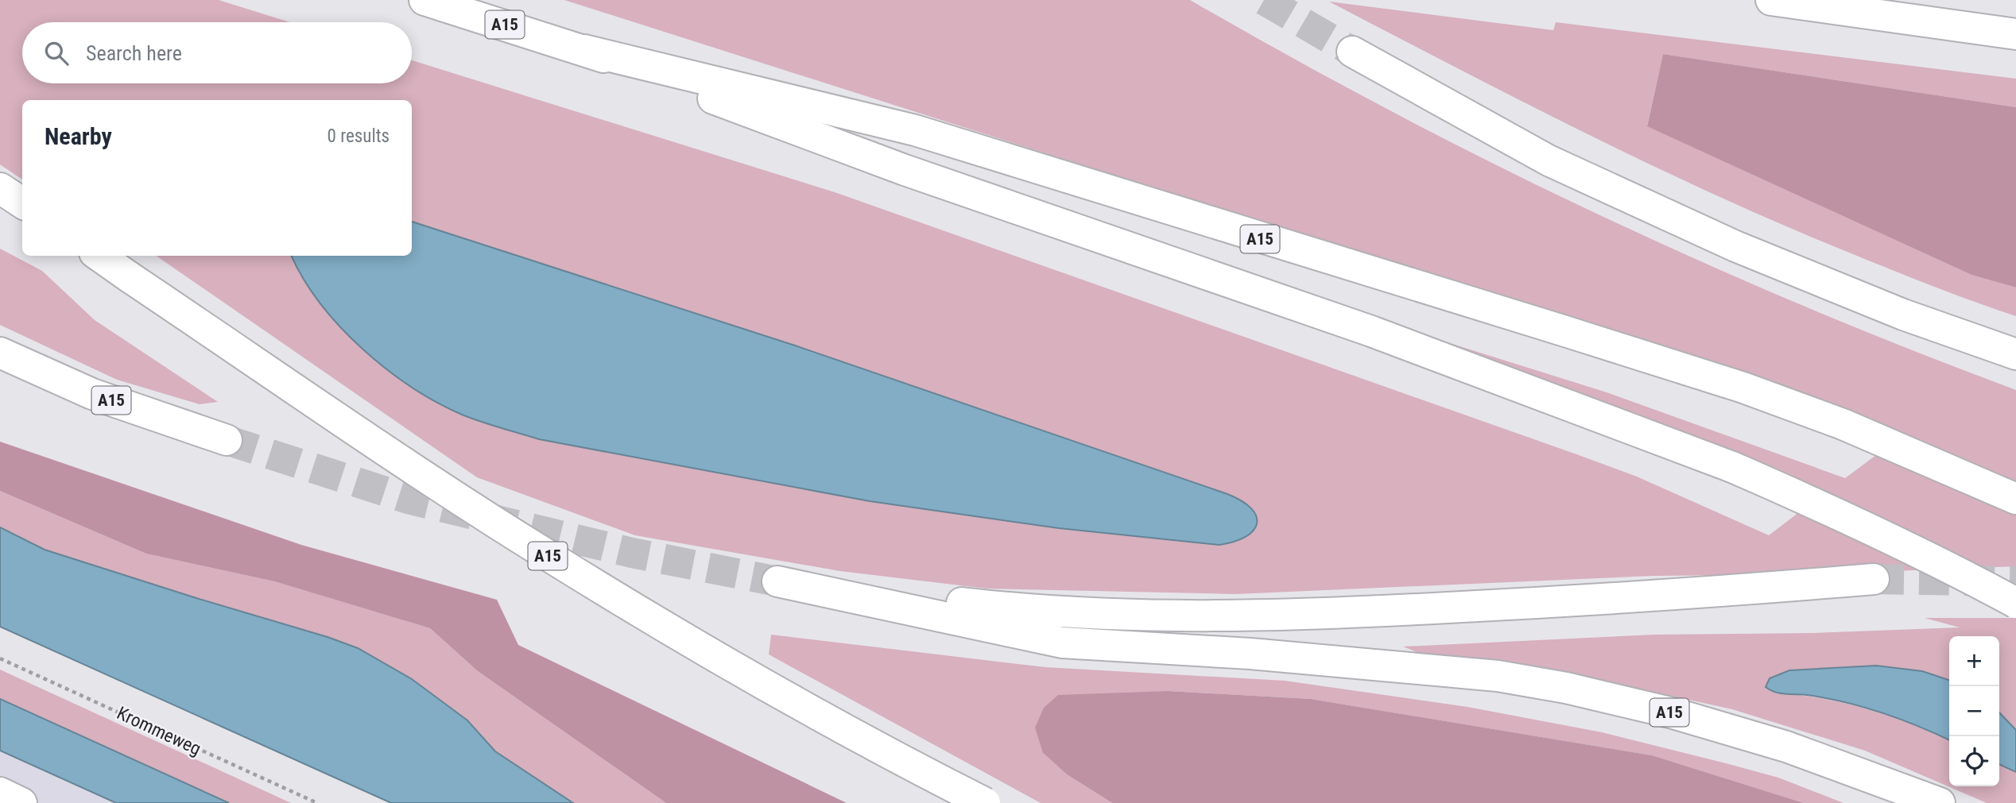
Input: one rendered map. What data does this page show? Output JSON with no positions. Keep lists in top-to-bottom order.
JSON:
{
  "streets": {
    "main road": ["A15"],
    "path": ["Krommeweg"]
  },
  "page": {
    "search": "Search here",
    "heading": ["Nearby", "0 results"],
    "map_buttons": ["+", "−"]
  }
}
